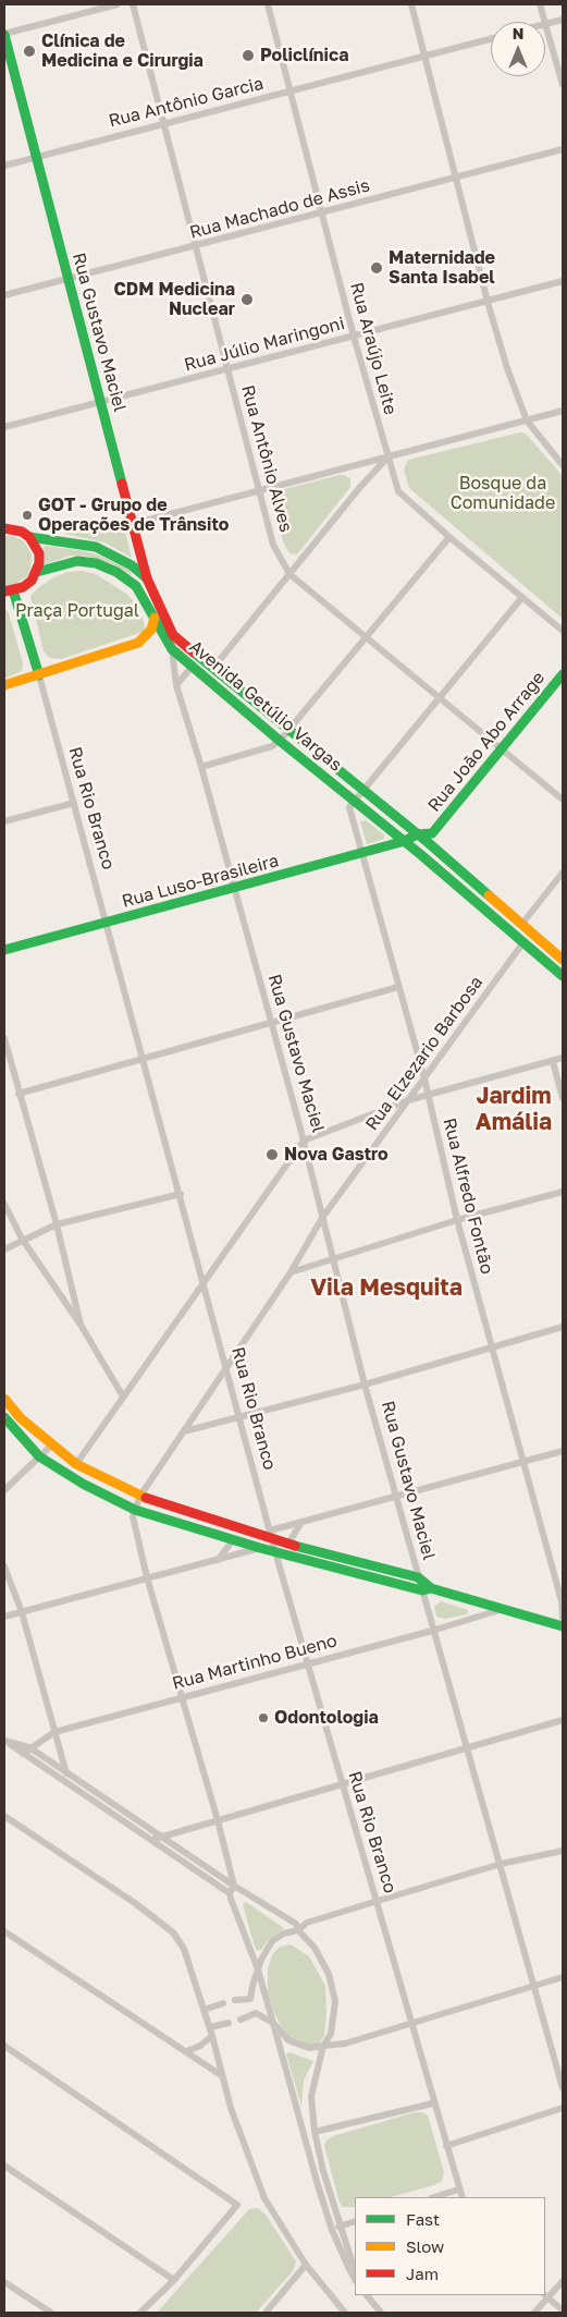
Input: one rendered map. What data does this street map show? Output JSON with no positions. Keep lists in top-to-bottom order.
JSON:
{
  "streets": {
    "street": [
      "Rua Antônio Garcia",
      "Rua Machado de Assis",
      "Rua Gustavo Maciel",
      "Rua Júlio Maringoni",
      "Rua Araújo Leite",
      "Rua Antônio Alves",
      "Avenida Getúlio Vargas",
      "Rua João Abo Arrage",
      "Rua Rio Branco",
      "Rua Luso-Brasileira",
      "Rua Elzezario Barbosa",
      "Rua Alfredo Fontão",
      "Rua Martinho Bueno"
    ]
  },
  "crossings": [
    ["Rua Antônio Garcia", "Rua Gustavo Maciel"],
    ["Rua Antônio Garcia", "Rua Araújo Leite"],
    ["Rua Antônio Garcia", "Rua Antônio Alves"],
    ["Rua Machado de Assis", "Rua Gustavo Maciel"],
    ["Rua Machado de Assis", "Rua Araújo Leite"],
    ["Rua Machado de Assis", "Rua Antônio Alves"],
    ["Rua Gustavo Maciel", "Rua Júlio Maringoni"],
    ["Rua Gustavo Maciel", "Avenida Getúlio Vargas"],
    ["Rua Gustavo Maciel", "Rua Luso-Brasileira"],
    ["Rua Gustavo Maciel", "Rua Elzezario Barbosa"],
    ["Rua Júlio Maringoni", "Rua Araújo Leite"],
    ["Rua Júlio Maringoni", "Rua Antônio Alves"],
    ["Rua Antônio Alves", "Rua João Abo Arrage"],
    ["Avenida Getúlio Vargas", "Rua João Abo Arrage"],
    ["Avenida Getúlio Vargas", "Rua Luso-Brasileira"],
    ["Avenida Getúlio Vargas", "Rua Elzezario Barbosa"],
    ["Avenida Getúlio Vargas", "Rua Alfredo Fontão"],
    ["Rua João Abo Arrage", "Rua Luso-Brasileira"],
    ["Rua Rio Branco", "Rua Luso-Brasileira"],
    ["Rua Rio Branco", "Rua Elzezario Barbosa"],
    ["Rua Rio Branco", "Rua Martinho Bueno"],
    ["Rua Luso-Brasileira", "Rua Alfredo Fontão"],
    ["Rua Elzezario Barbosa", "Rua Alfredo Fontão"]
  ],
  "districts": ["Jardim Amália", "Vila Mesquita"],
  "parks": ["Bosque da Comunidade", "Praça Portugal"],
  "places": [
    "Clínica de Medicina e Cirurgia",
    "Policlínica",
    "Maternidade Santa Isabel",
    "CDM Medicina Nuclear",
    "GOT - Grupo de Operações de Trânsito",
    "Nova Gastro",
    "Odontologia"
  ],
  "legend": ["Fast", "Slow", "Jam"],
  "north": "top"
}
